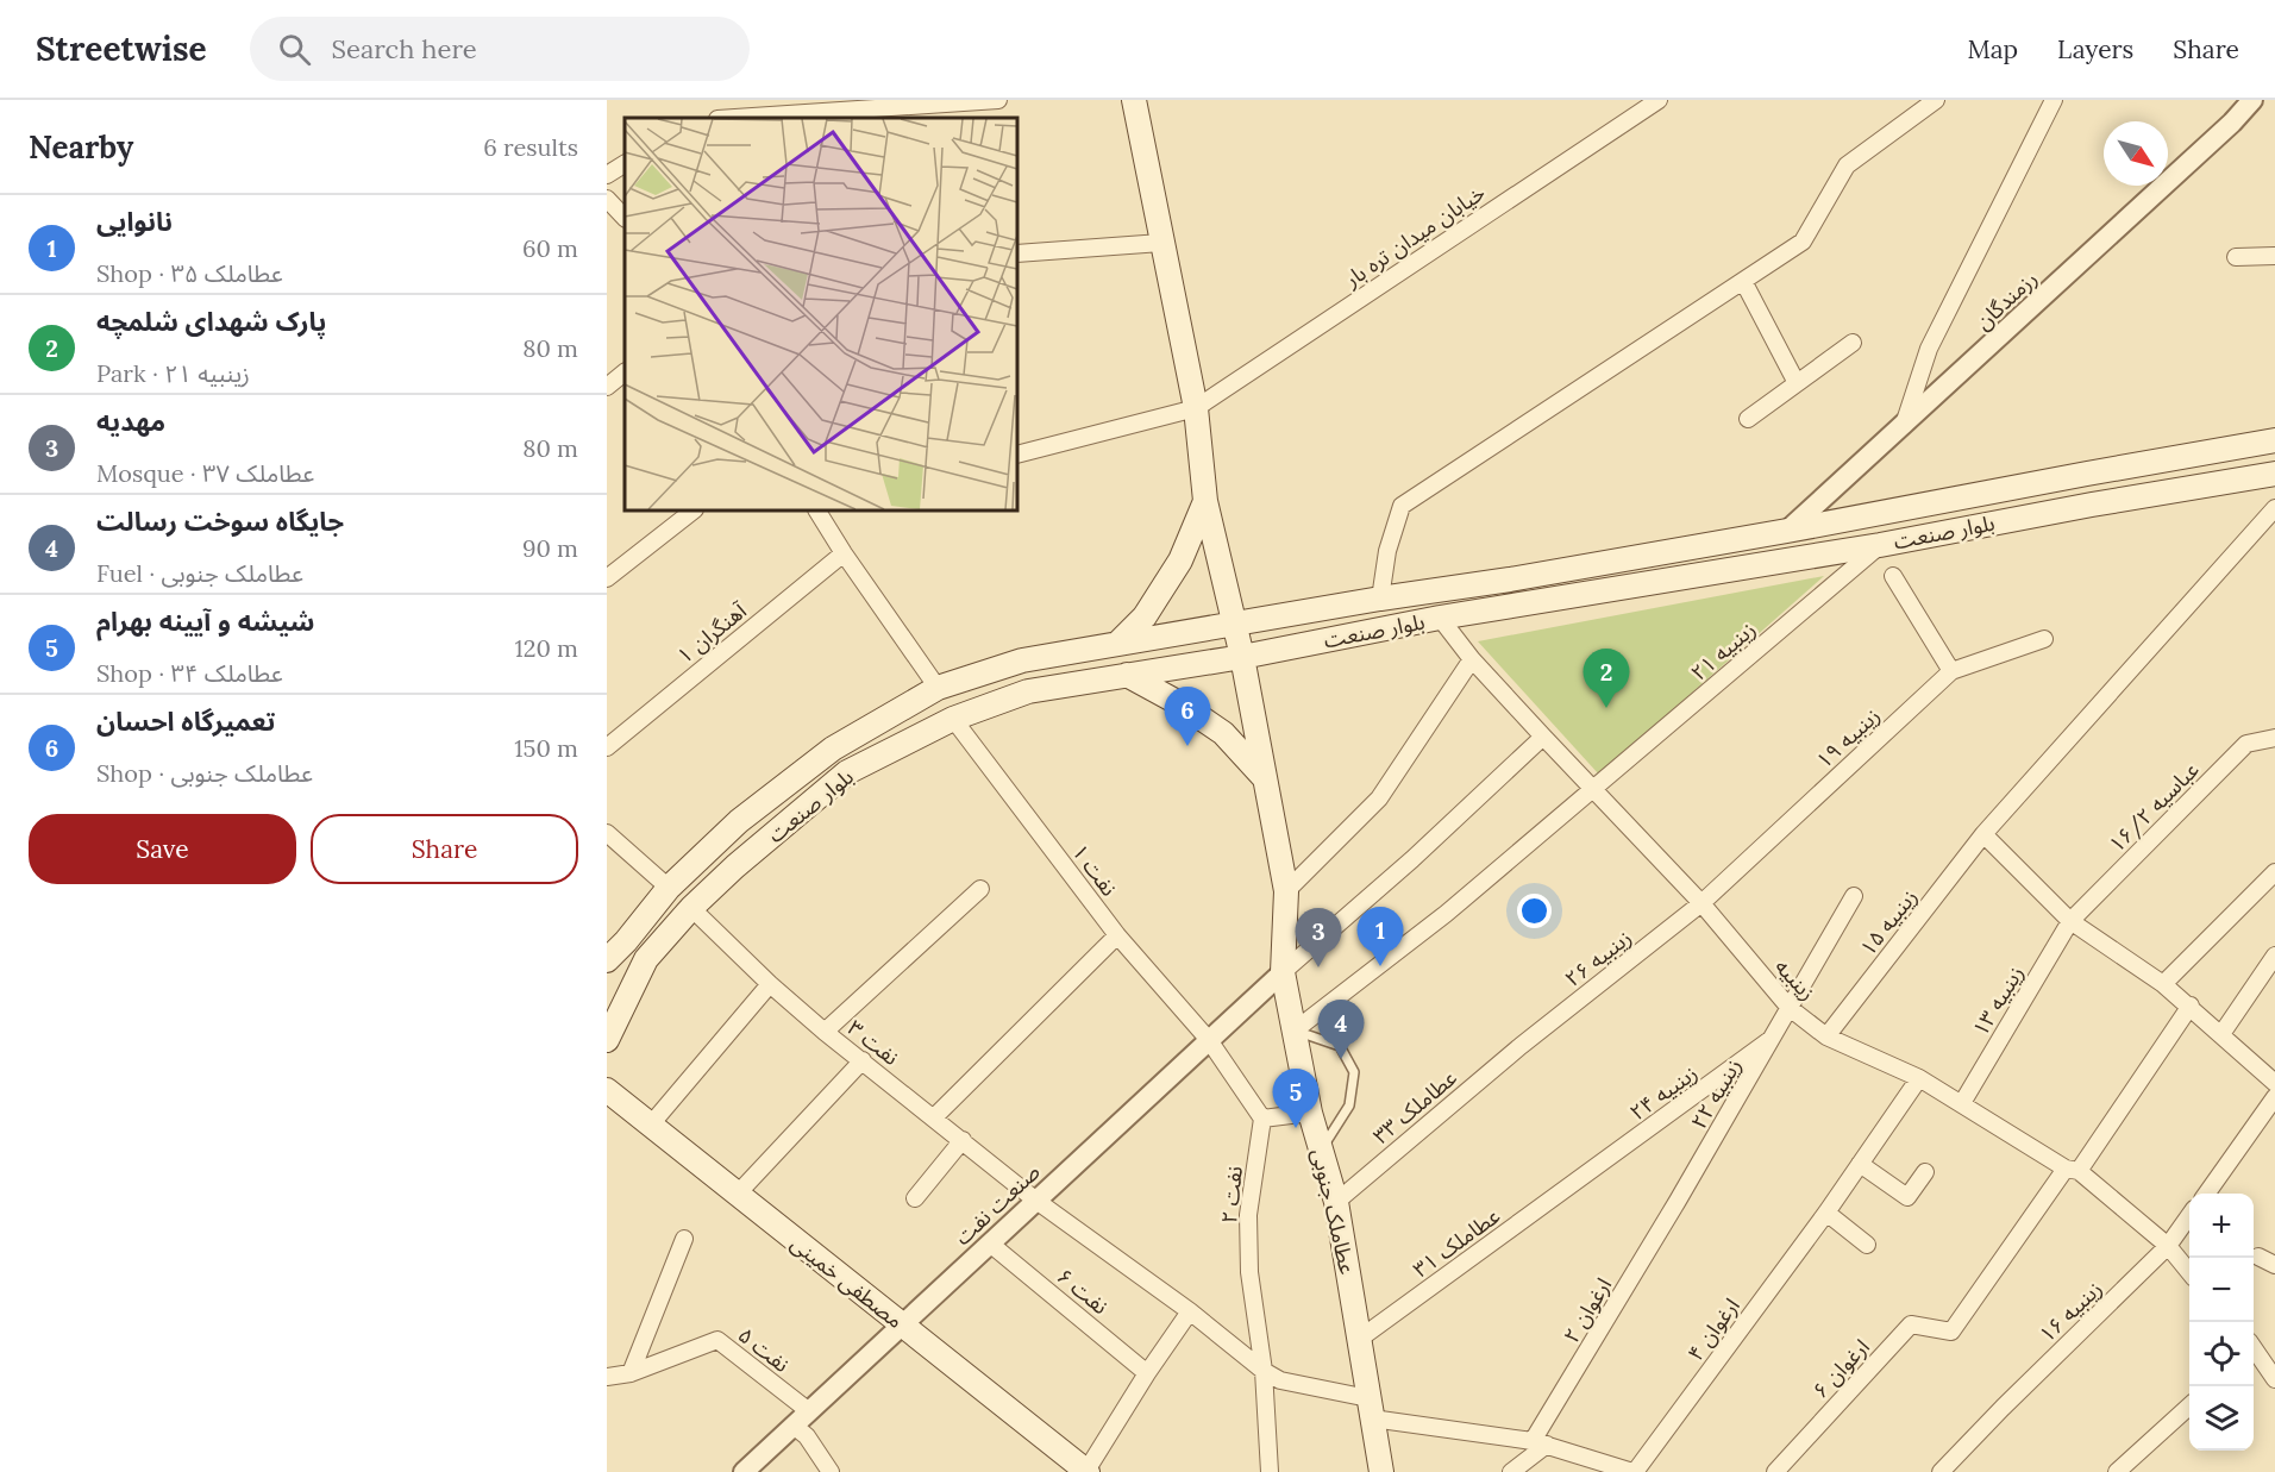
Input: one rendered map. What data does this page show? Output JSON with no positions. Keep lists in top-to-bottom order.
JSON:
{
  "streets": {
    "main road": ["بلوار صنعت", "عطاملک جنوبی", "مصطفی خمینی"],
    "street": [
      "خیابان میدان تره بار",
      "رزمندگان",
      "آهنگران ۱",
      "زینبیه ۲۱",
      "زینبیه ۱۹",
      "عباسیه ۱۶/۲",
      "نفت ۱",
      "زینبیه ۱۵",
      "زینبیه ۲۶",
      "زینبیه",
      "زینبیه ۱۳",
      "نفت ۳",
      "زینبیه ۲۴",
      "زینبیه ۲۲",
      "عطاملک ۳۳",
      "نفت ۲",
      "صنعت نفت",
      "عطاملک ۳۱",
      "نفت ۶",
      "ارغوان ۲",
      "زینبیه ۱۶",
      "ارغوان ۴",
      "نفت ۵",
      "ارغوان ۶"
    ]
  },
  "crossings": [
    ["خیابان میدان تره بار", "عطاملک جنوبی"],
    ["رزمندگان", "بلوار صنعت"],
    ["بلوار صنعت", "زینبیه ۲۱"],
    ["بلوار صنعت", "نفت ۱"],
    ["بلوار صنعت", "زینبیه"],
    ["بلوار صنعت", "نفت ۳"],
    ["بلوار صنعت", "عطاملک جنوبی"],
    ["زینبیه ۲۱", "زینبیه"],
    ["زینبیه ۲۱", "عطاملک جنوبی"],
    ["زینبیه ۱۹", "زینبیه ۲۶"],
    ["زینبیه ۱۹", "زینبیه"],
    ["عباسیه ۱۶/۲", "زینبیه ۱۳"],
    ["نفت ۱", "صنعت نفت"],
    ["زینبیه ۱۵", "زینبیه"],
    ["زینبیه ۲۶", "زینبیه"],
    ["زینبیه ۲۶", "عطاملک ۳۳"],
    ["زینبیه", "زینبیه ۱۳"],
    ["زینبیه", "زینبیه ۲۲"],
    ["زینبیه", "زینبیه ۱۶"],
    ["زینبیه", "ارغوان ۴"],
    ["زینبیه", "ارغوان ۶"],
    ["نفت ۳", "نفت ۲"],
    ["نفت ۳", "صنعت نفت"],
    ["نفت ۳", "عطاملک جنوبی"],
    ["نفت ۳", "ارغوان ۲"],
    ["نفت ۳", "ارغوان ۴"],
    ["زینبیه ۲۴", "زینبیه ۲۲"],
    ["زینبیه ۲۴", "عطاملک ۳۱"],
    ["زینبیه ۲۲", "ارغوان ۲"],
    ["عطاملک ۳۳", "عطاملک جنوبی"],
    ["صنعت نفت", "عطاملک جنوبی"],
    ["صنعت نفت", "مصطفی خمینی"],
    ["صنعت نفت", "نفت ۶"],
    ["صنعت نفت", "نفت ۵"],
    ["عطاملک جنوبی", "عطاملک ۳۱"]
  ],
  "north": "bottom right",
  "page": {
    "header": "Streetwise",
    "search": "Search here",
    "nav": ["Map", "Layers", "Share"],
    "heading": ["Nearby", "6 results"],
    "list": [
      {
        "mark": "1",
        "name": "نانوایی",
        "note": "Shop · عطاملک ۳۵",
        "value": "60 m"
      },
      {
        "mark": "2",
        "name": "پارک شهدای شلمچه",
        "note": "Park · زینبیه ۲۱",
        "value": "80 m"
      },
      {
        "mark": "3",
        "name": "مهدیه",
        "note": "Mosque · عطاملک ۳۷",
        "value": "80 m"
      },
      {
        "mark": "4",
        "name": "جایگاه سوخت رسالت",
        "note": "Fuel · عطاملک جنوبی",
        "value": "90 m"
      },
      {
        "mark": "5",
        "name": "شیشه و آیینه بهرام",
        "note": "Shop · عطاملک ۳۴",
        "value": "120 m"
      },
      {
        "mark": "6",
        "name": "تعمیرگاه احسان",
        "note": "Shop · عطاملک جنوبی",
        "value": "150 m"
      }
    ],
    "pins": [
      "2",
      "6",
      "1",
      "3",
      "4",
      "5"
    ],
    "buttons": ["Save", "Share"],
    "map_buttons": ["+", "−"]
  }
}
